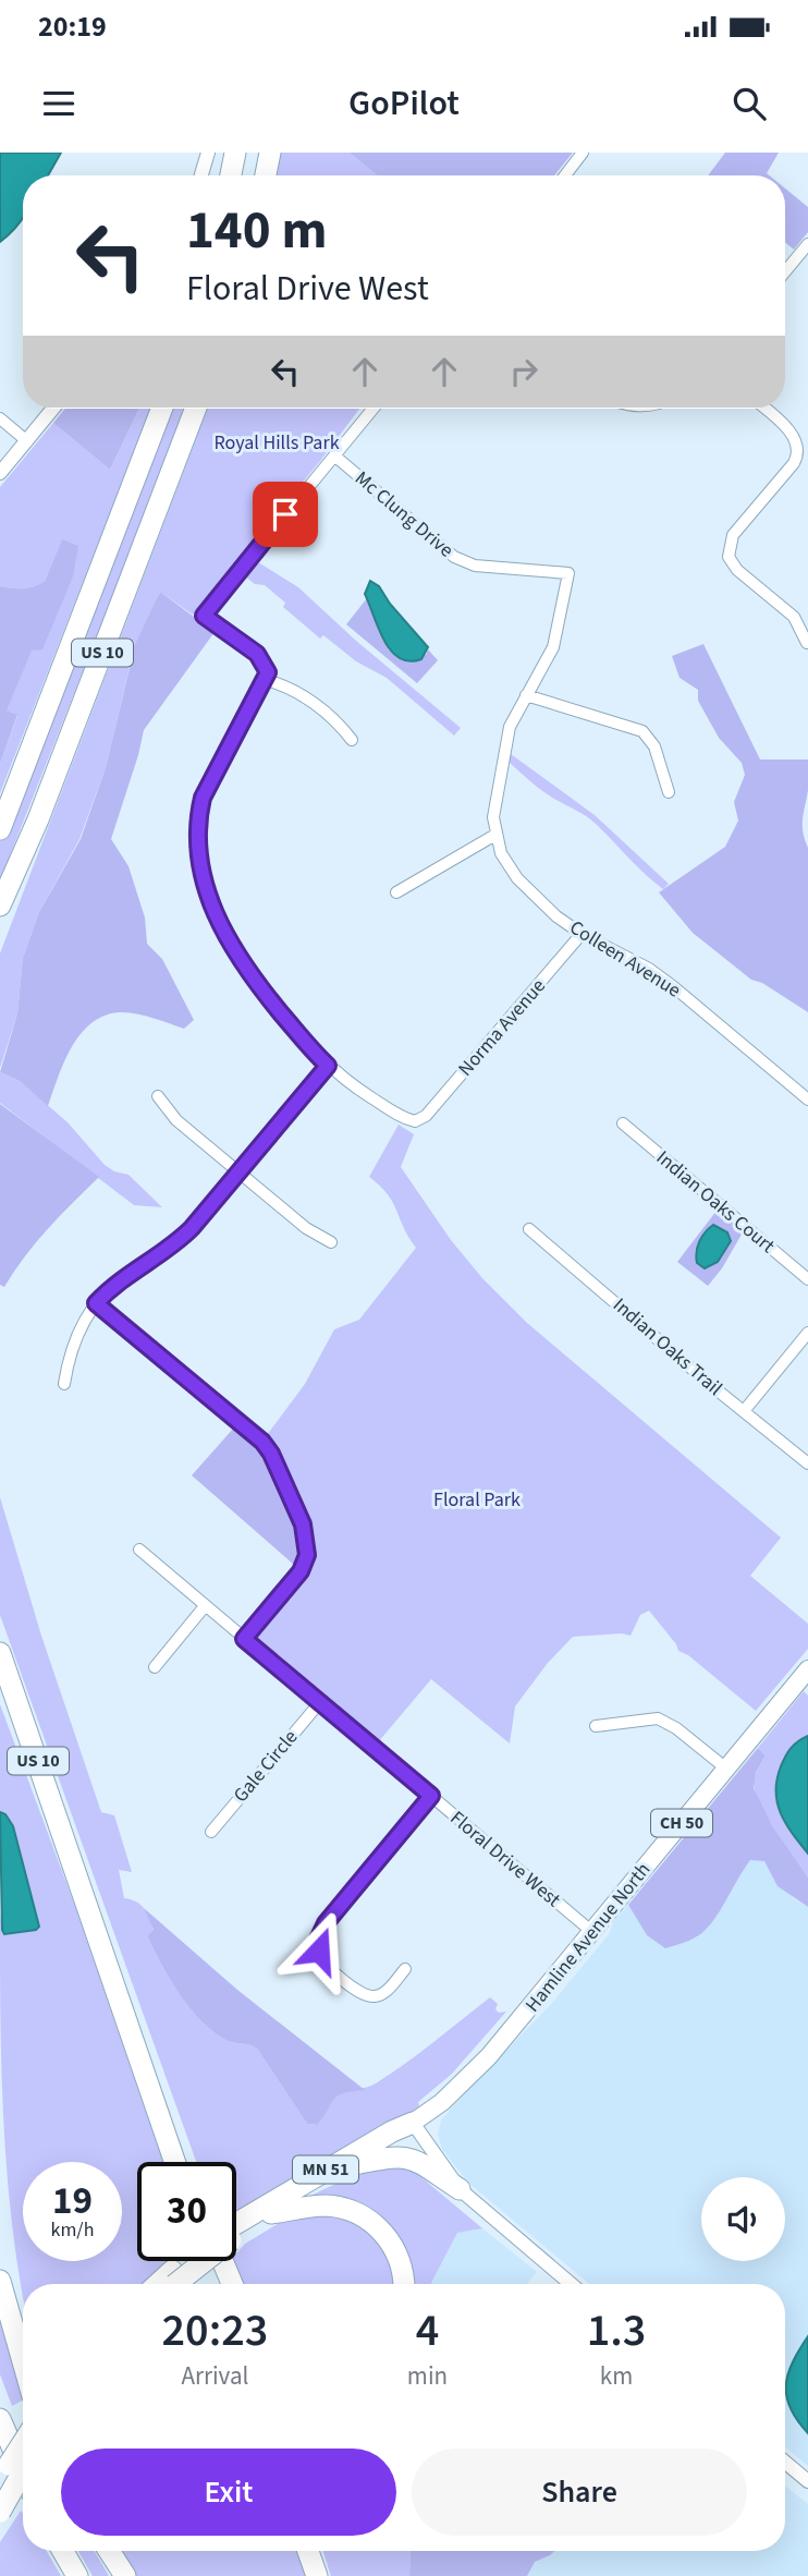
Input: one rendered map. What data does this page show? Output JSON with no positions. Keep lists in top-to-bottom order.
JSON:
{
  "streets": {
    "highway": ["US 10", "Hamline Avenue North", "MN 51"],
    "main road": ["CH 50"],
    "street": [
      "Mc Clung Drive",
      "Colleen Avenue",
      "Norma Avenue",
      "Indian Oaks Court",
      "Indian Oaks Trail",
      "Gale Circle",
      "Floral Drive West"
    ]
  },
  "crossings": [
    ["Mc Clung Drive", "Colleen Avenue"],
    ["Colleen Avenue", "Norma Avenue"],
    ["Gale Circle", "Floral Drive West"],
    ["Floral Drive West", "Hamline Avenue North"]
  ],
  "parks": ["Royal Hills Park", "Floral Park"],
  "page": {
    "status": "20:19",
    "header": "GoPilot",
    "turn": ["140 m", "Floral Drive West"],
    "speed": "19 km/h",
    "limit": "30",
    "eta": [
      "20:23",
      "Arrival",
      "4",
      "min",
      "1.3",
      "km"
    ],
    "buttons": ["Exit", "Share"]
  }
}
